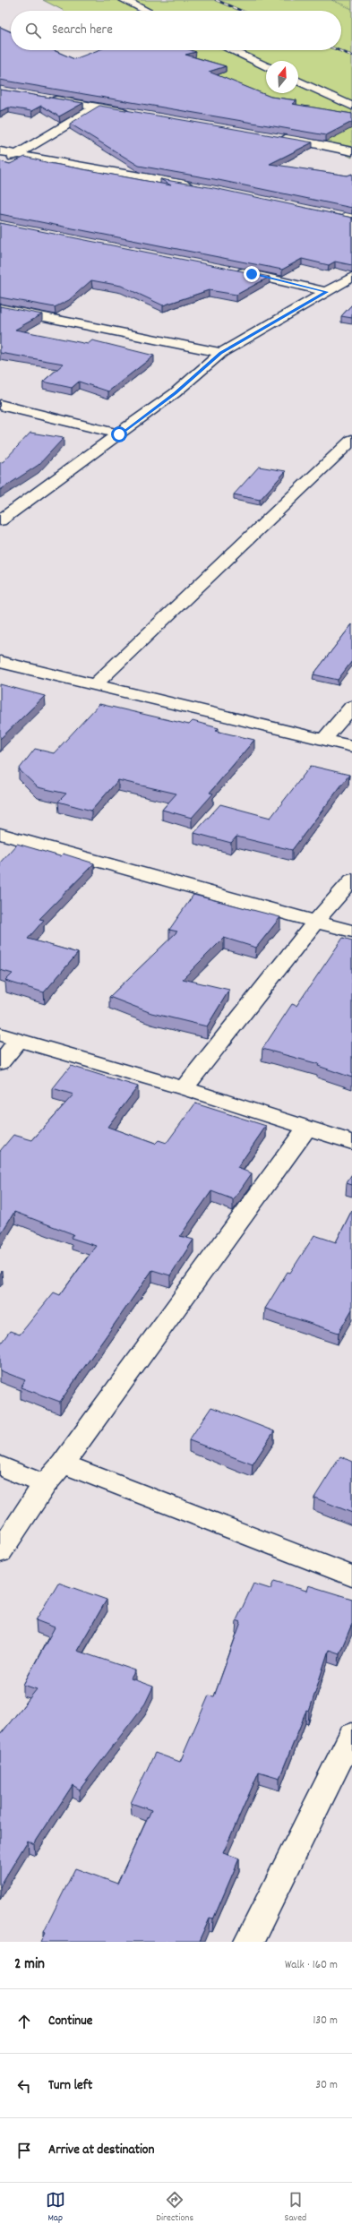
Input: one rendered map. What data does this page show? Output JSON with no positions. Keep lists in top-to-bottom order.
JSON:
{
  "north": "top",
  "page": {
    "search": "Search here",
    "heading": ["2 min", "Walk · 160 m"],
    "list": [
      ["Continue", "130 m"],
      ["Turn left", "30 m"],
      "Arrive at destination"
    ],
    "nav": ["Map", "Directions", "Saved"]
  }
}
